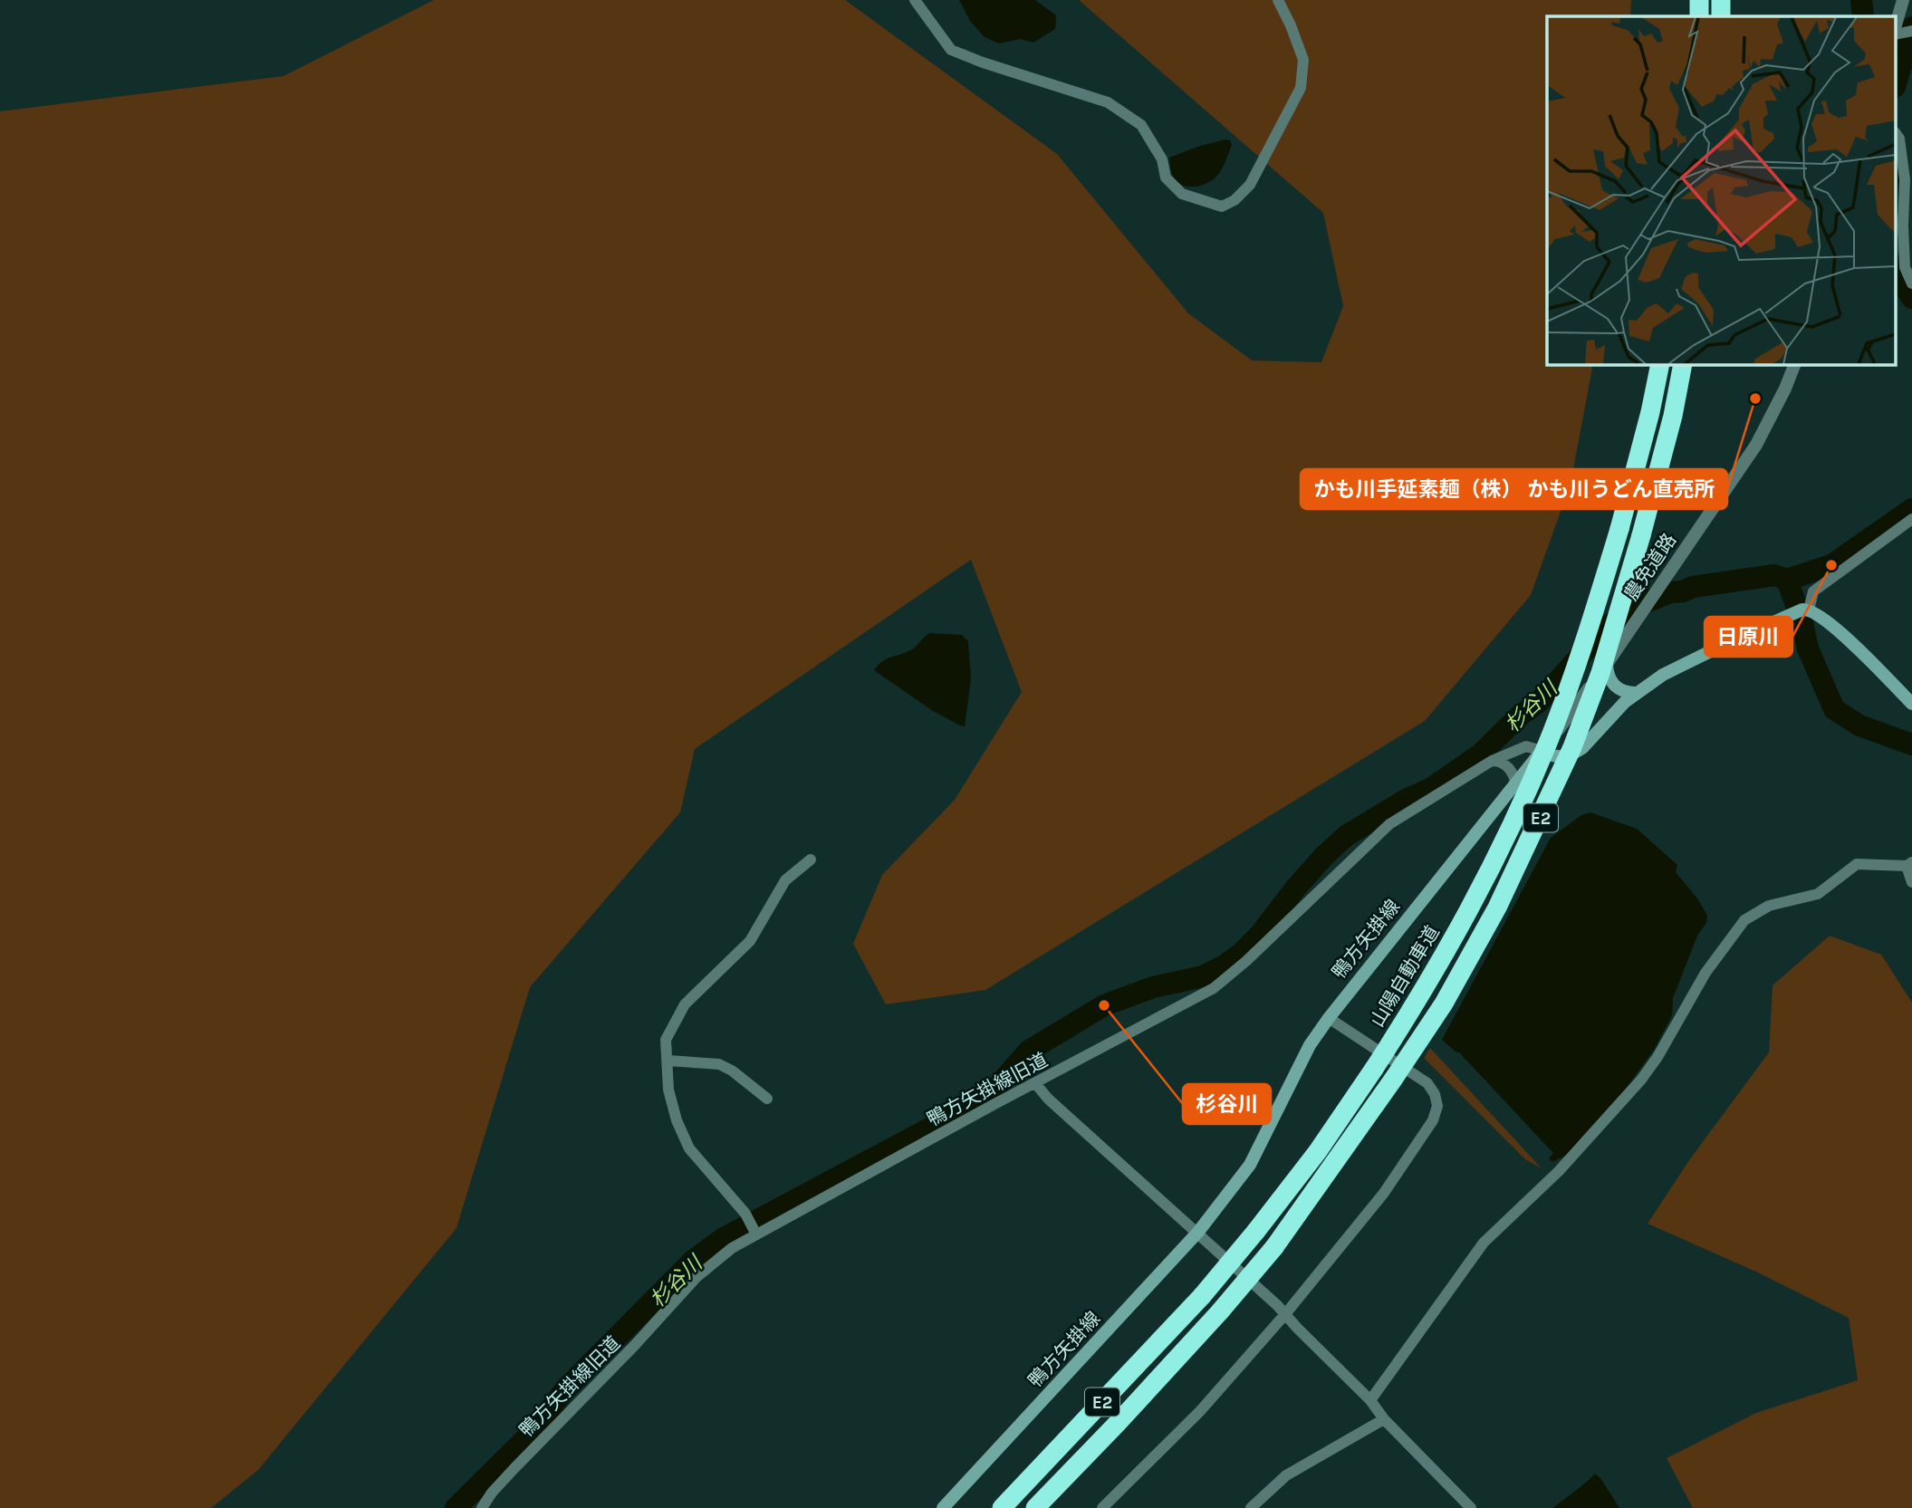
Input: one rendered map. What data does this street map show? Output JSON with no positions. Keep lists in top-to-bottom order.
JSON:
{
  "streets": {
    "highway": ["E2", "山陽自動車道"],
    "main road": ["鴨方矢掛線"],
    "street": ["農免道路", "鴨方矢掛線旧道"]
  },
  "crossings": [
    ["農免道路", "鴨方矢掛線"],
    ["農免道路", "鴨方矢掛線旧道"],
    ["鴨方矢掛線", "鴨方矢掛線旧道"]
  ],
  "water": ["杉谷川"],
  "places": ["かも川手延素麺（株） かも川うどん直売所", "日原川", "杉谷川"]
}
